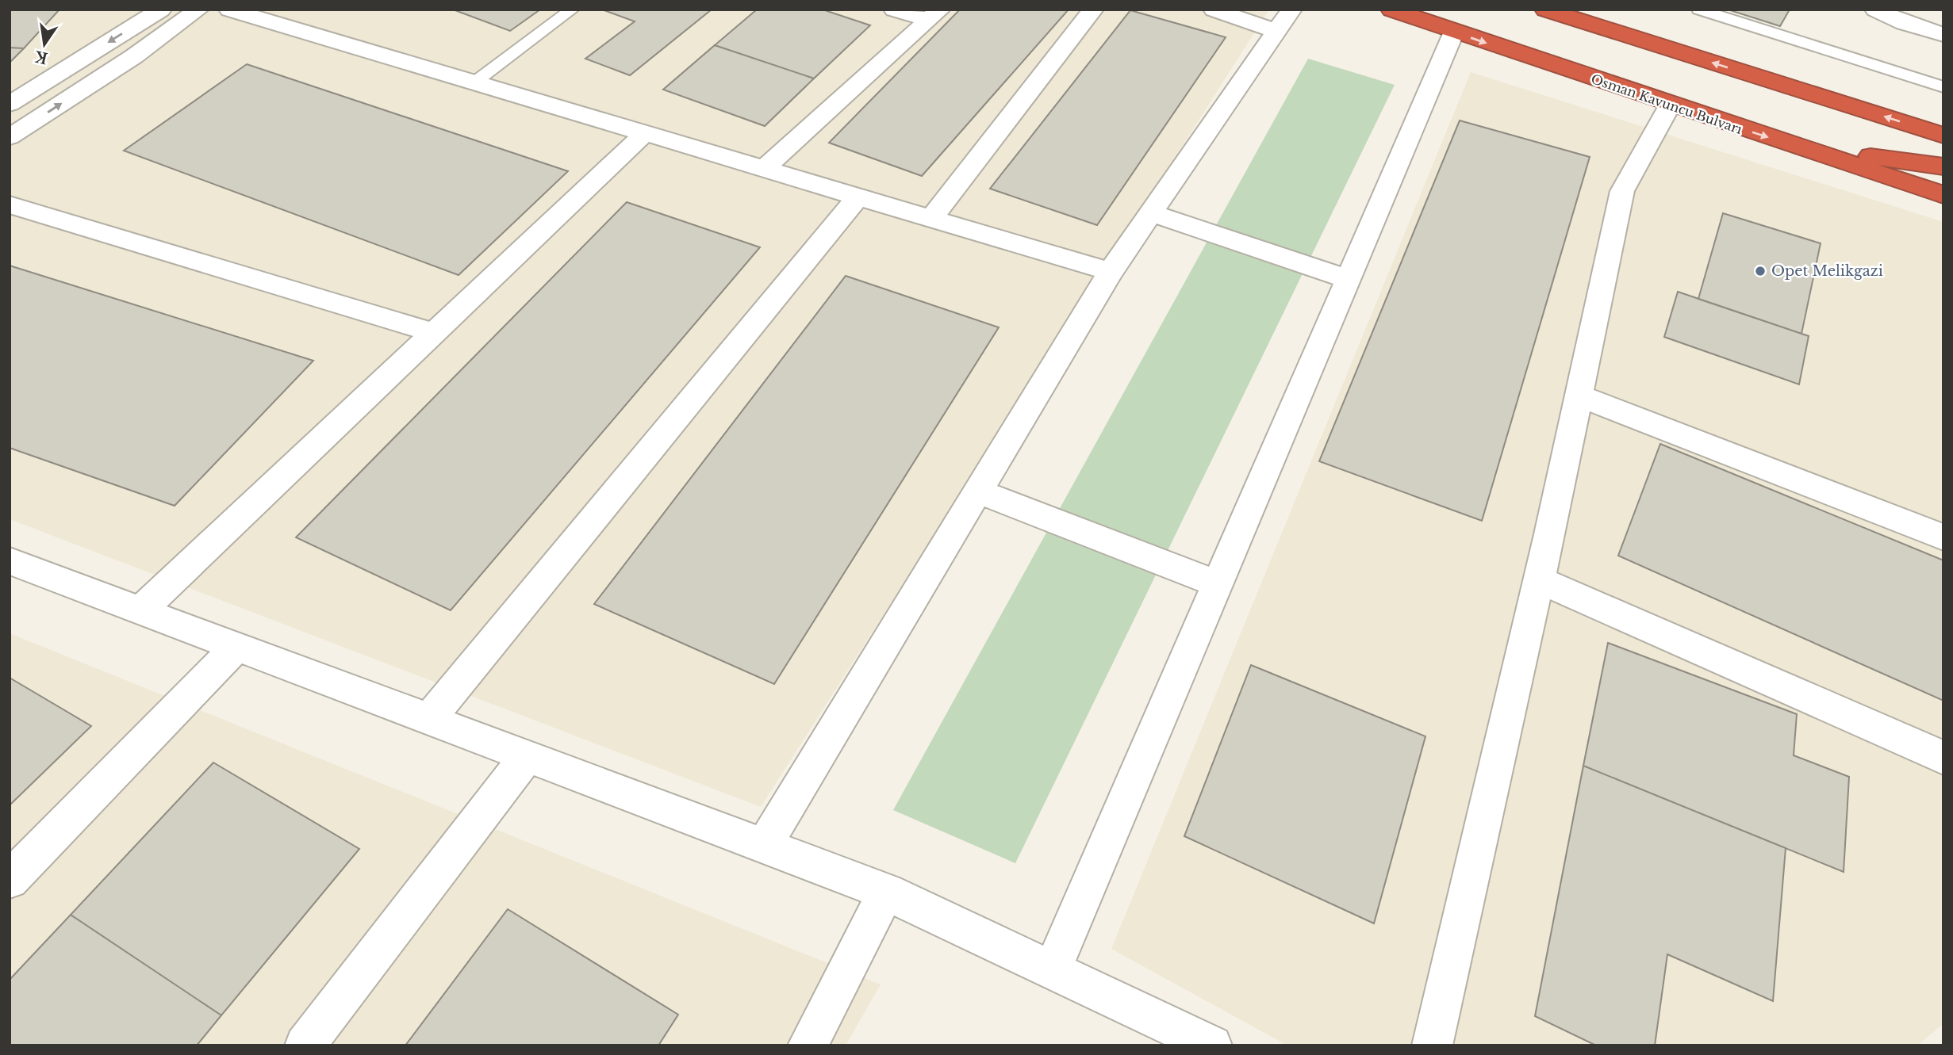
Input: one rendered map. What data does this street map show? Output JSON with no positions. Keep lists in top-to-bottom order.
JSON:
{
  "streets": {
    "highway": ["Osman Kavuncu Bulvarı"]
  },
  "places": ["Opet Melikgazi"],
  "north": "bottom"
}
